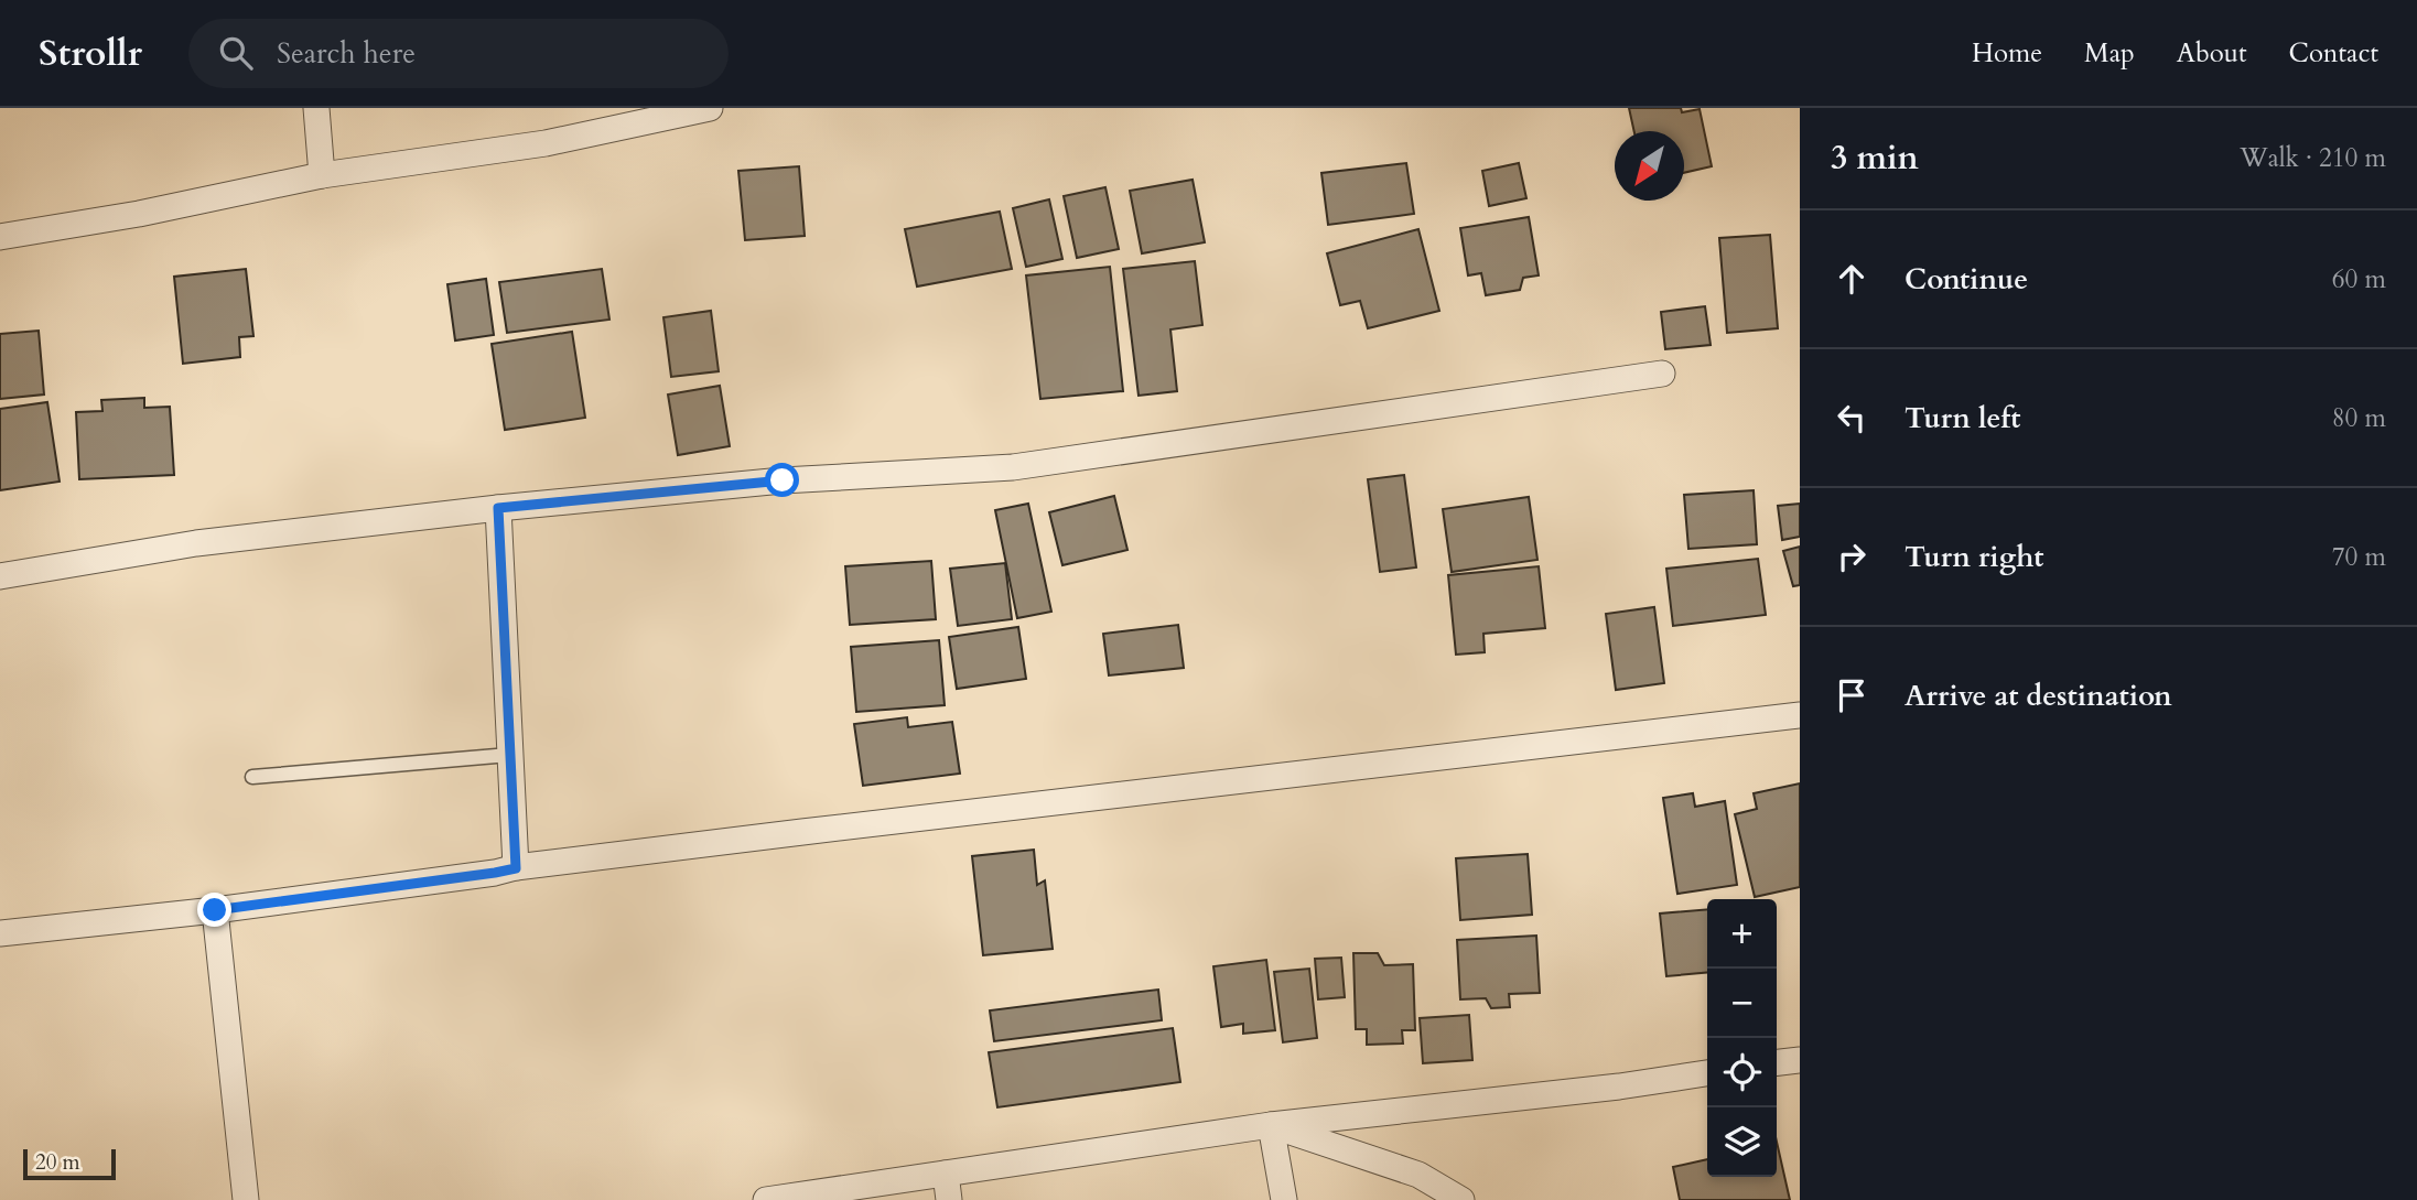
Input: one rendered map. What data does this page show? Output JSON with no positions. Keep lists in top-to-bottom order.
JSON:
{
  "scale_bar": "20 m",
  "north": "bottom left",
  "page": {
    "header": "Strollr",
    "search": "Search here",
    "nav": [
      "Home",
      "Map",
      "About",
      "Contact"
    ],
    "heading": ["3 min", "Walk · 210 m"],
    "list": [
      ["Continue", "60 m"],
      ["Turn left", "80 m"],
      ["Turn right", "70 m"],
      "Arrive at destination"
    ],
    "map_buttons": ["+", "−"],
    "scale": "20 m"
  }
}
